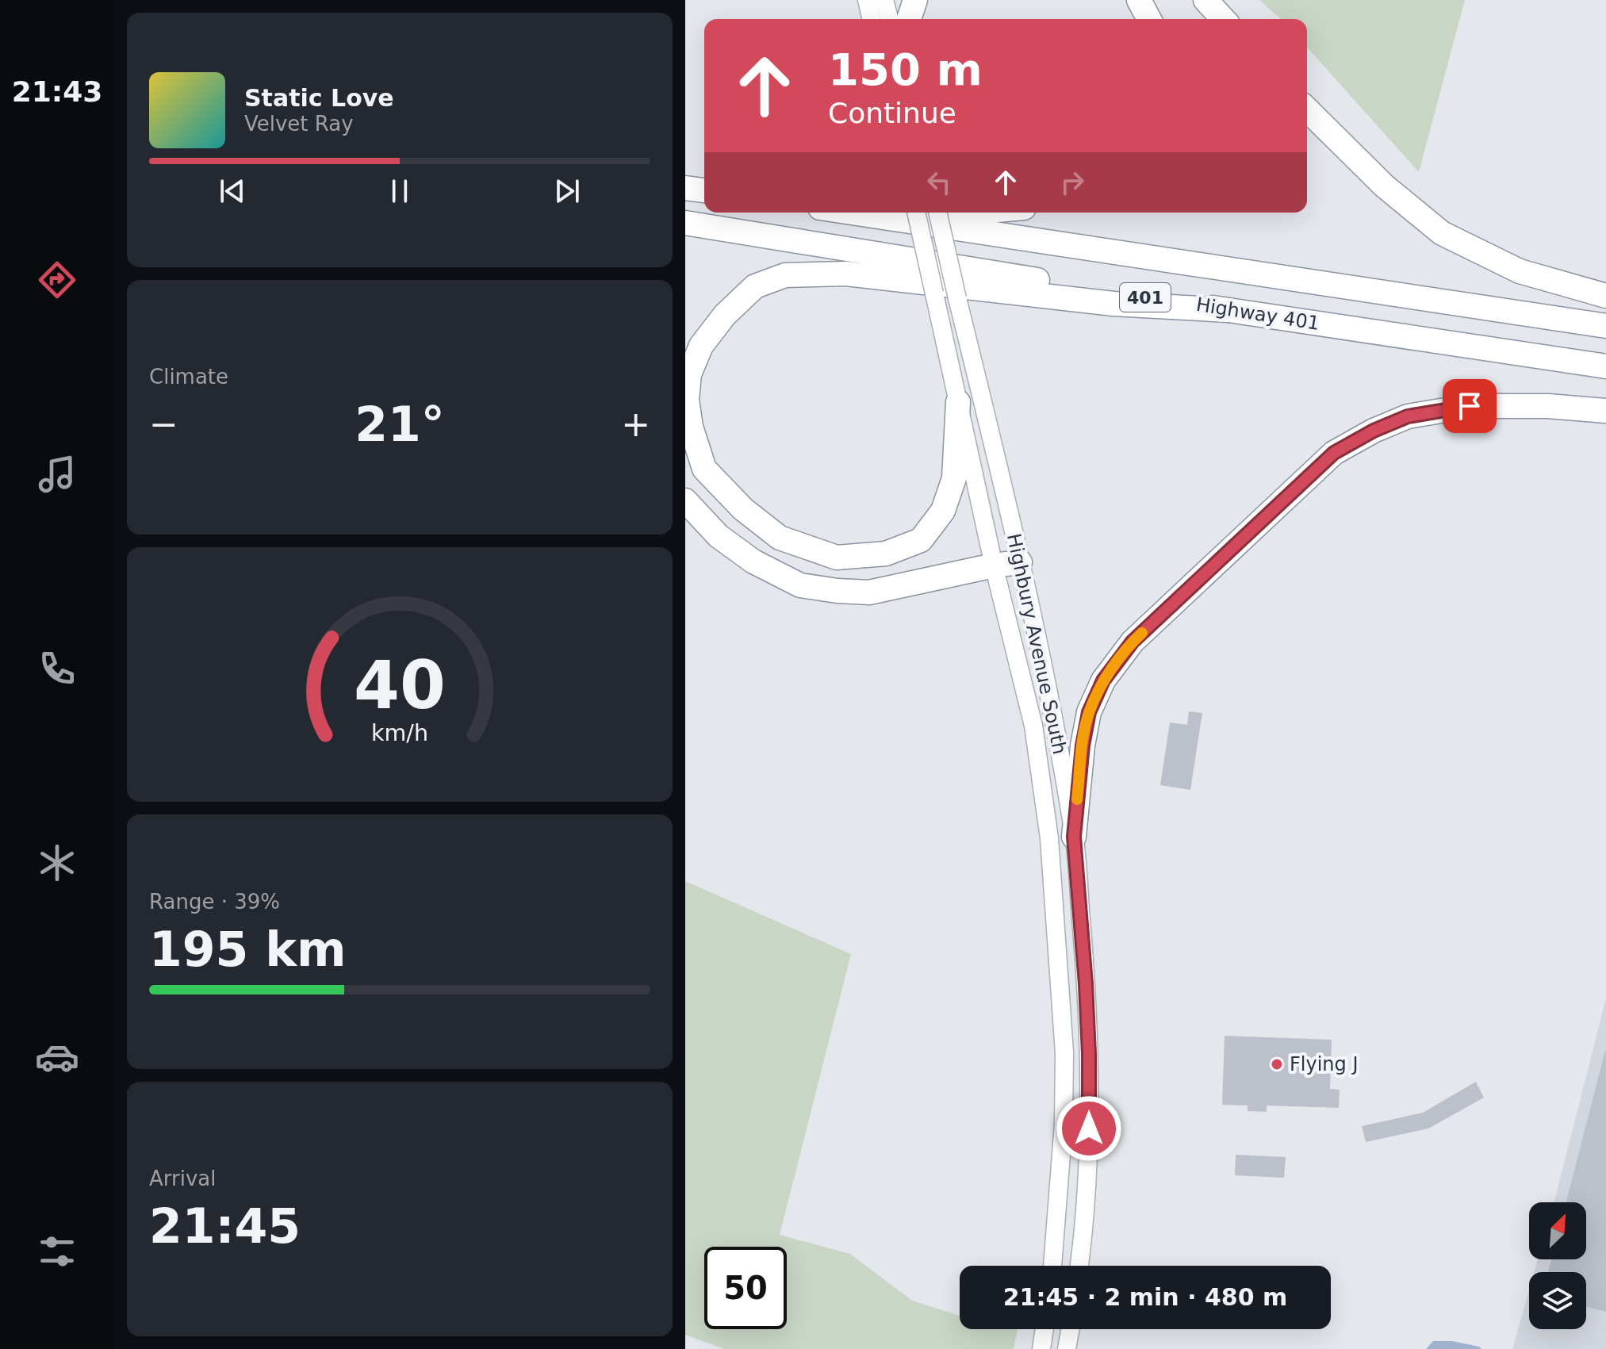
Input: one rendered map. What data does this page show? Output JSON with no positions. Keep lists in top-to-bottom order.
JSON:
{
  "streets": {
    "highway": ["401", "Highway 401"],
    "main road": ["Highbury Avenue South"]
  },
  "places": ["Flying J"],
  "north": "top right",
  "page": {
    "tabs": "21:43",
    "turn": ["150 m", "Continue"],
    "song": ["Static Love", "Velvet Ray"],
    "tile": [
      "Climate",
      ["Range · 39%", "195 km"],
      ["Arrival", "21:45"]
    ],
    "heat": ["−", "21°", "+"],
    "limit": "50",
    "trip": "21:45 · 2 min · 480 m",
    "gauge": ["40", "km/h"]
  }
}
